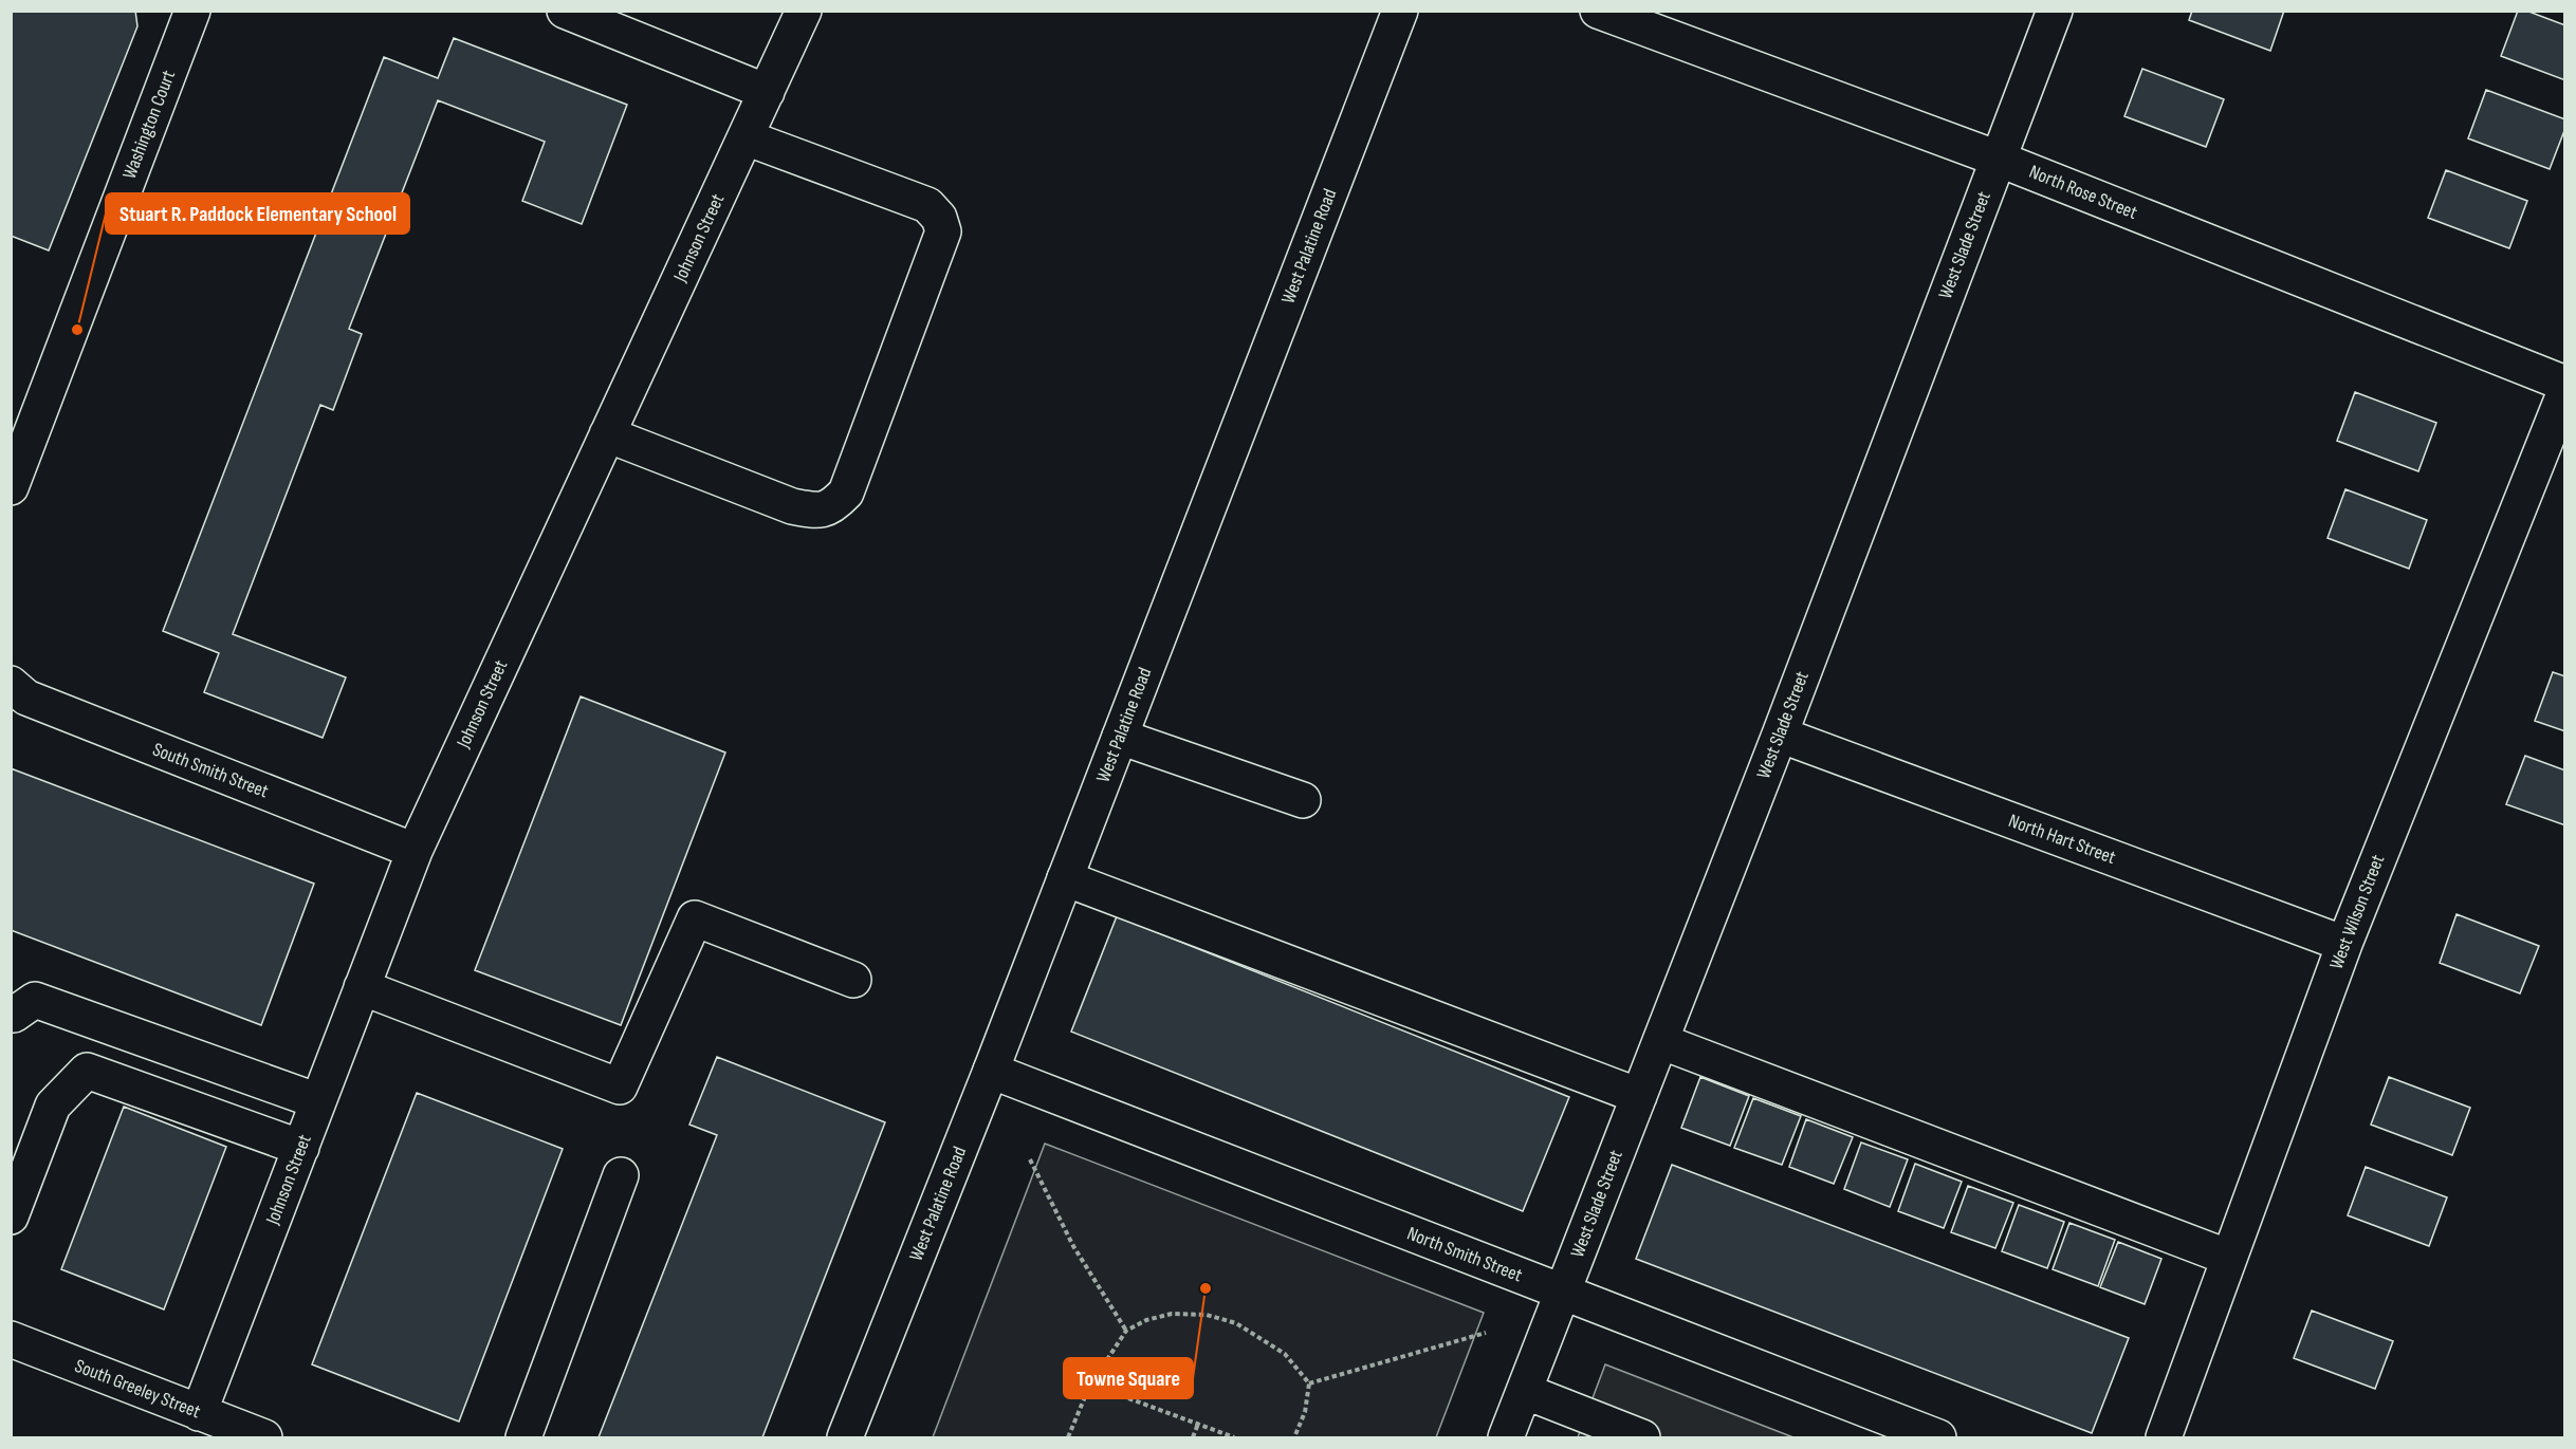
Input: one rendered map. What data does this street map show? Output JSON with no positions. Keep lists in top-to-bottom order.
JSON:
{
  "streets": {
    "street": [
      "Washington Court",
      "North Rose Street",
      "Johnson Street",
      "West Slade Street",
      "West Palatine Road",
      "South Smith Street",
      "North Hart Street",
      "West Wilson Street",
      "North Smith Street",
      "South Greeley Street"
    ]
  },
  "crossings": [
    ["North Rose Street", "West Slade Street"],
    ["Johnson Street", "South Smith Street"],
    ["Johnson Street", "South Greeley Street"],
    ["West Slade Street", "North Hart Street"],
    ["West Slade Street", "North Smith Street"],
    ["West Palatine Road", "North Smith Street"],
    ["North Hart Street", "West Wilson Street"]
  ],
  "places": ["Stuart R. Paddock Elementary School", "Towne Square"]
}
